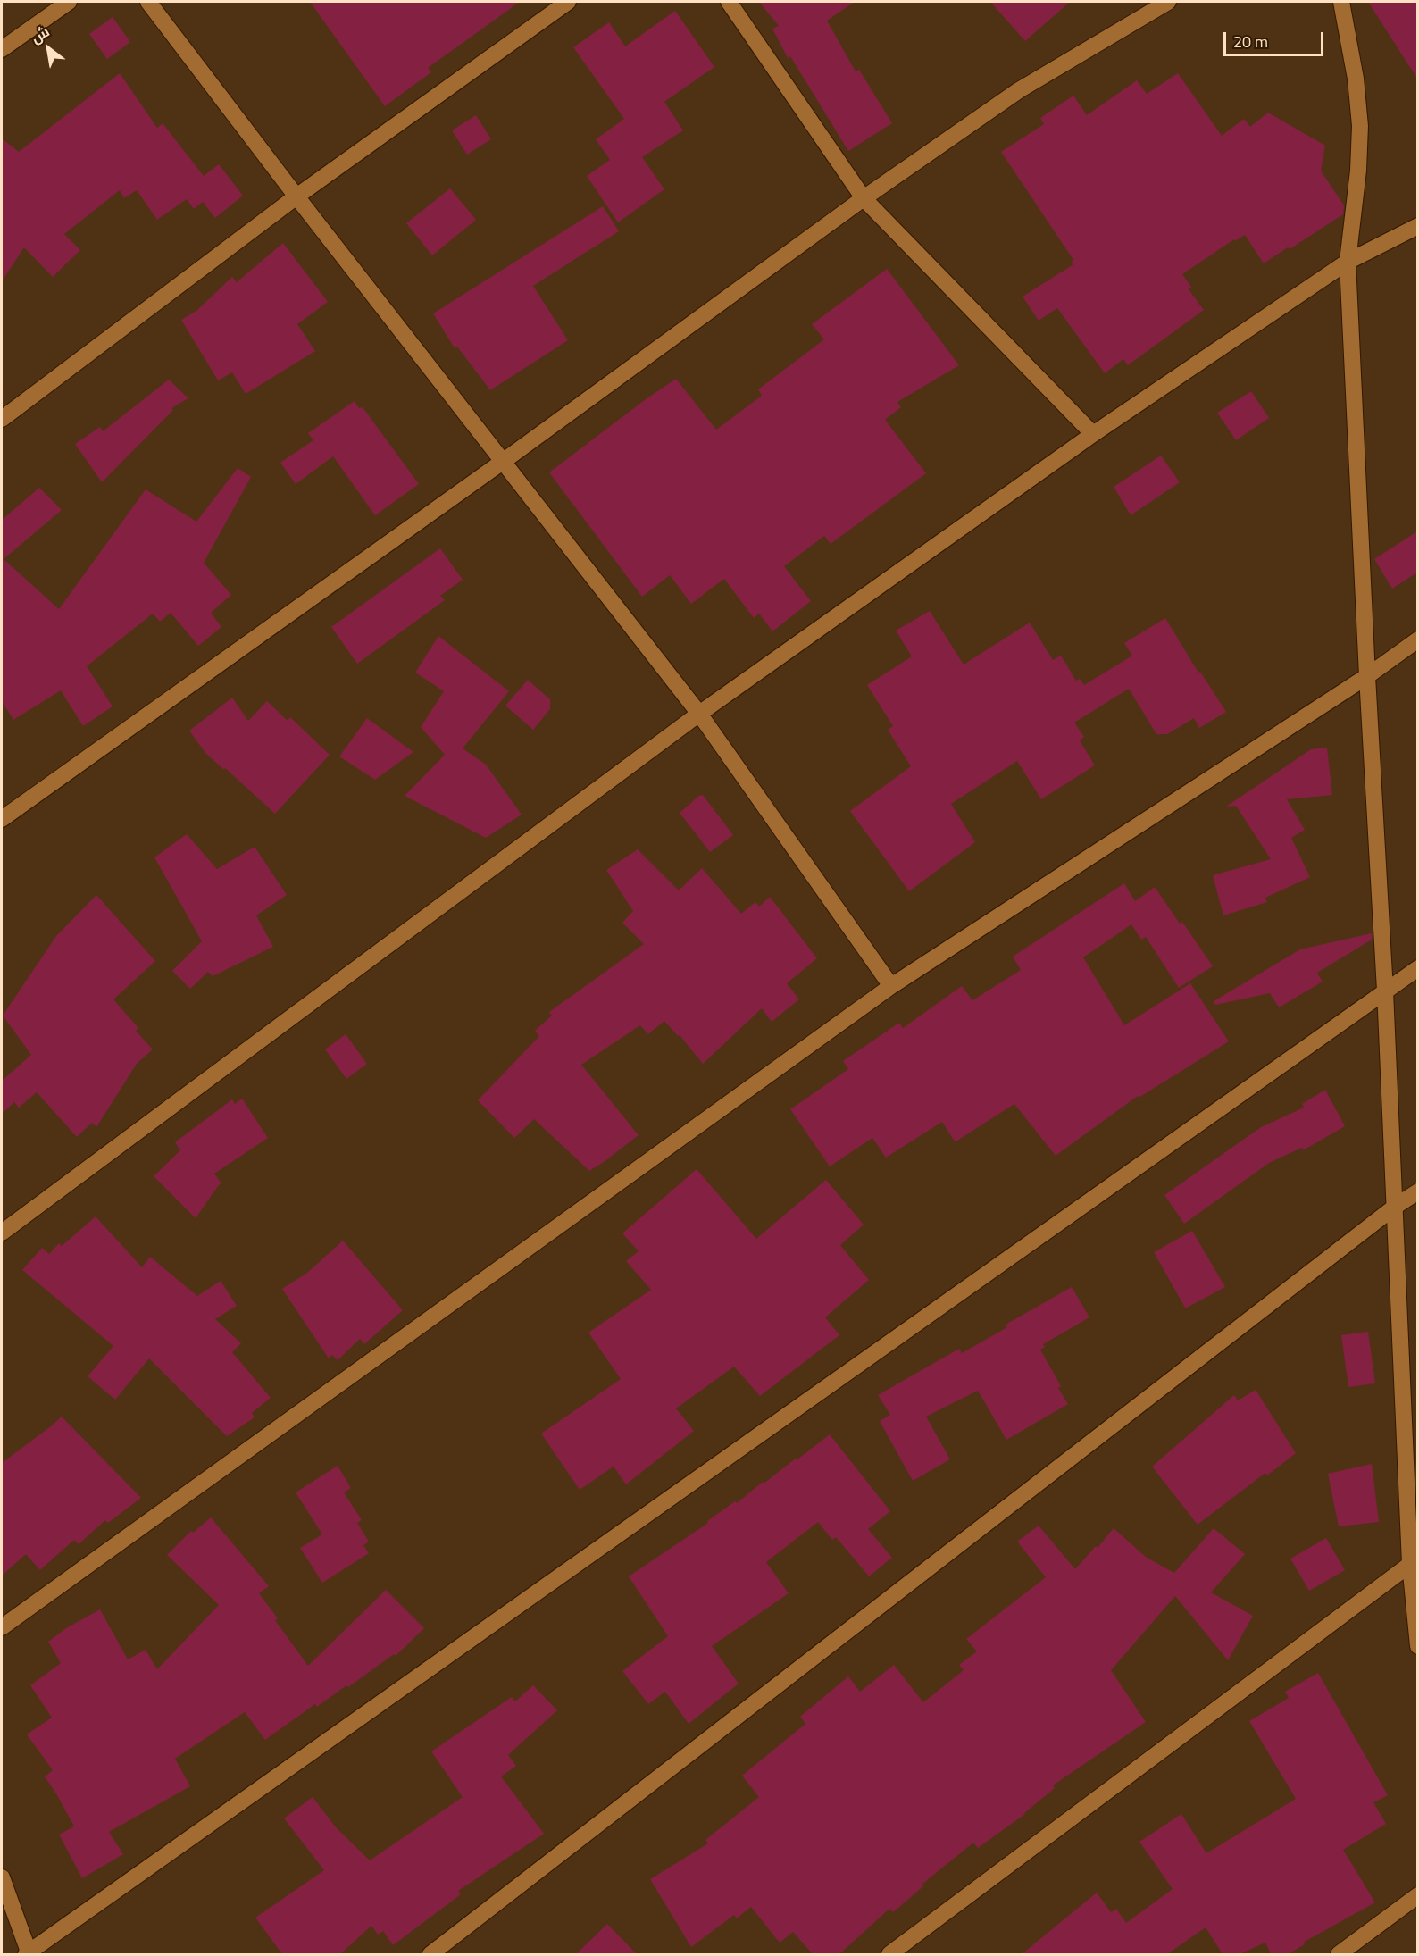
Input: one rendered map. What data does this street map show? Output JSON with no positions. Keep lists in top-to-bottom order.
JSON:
{
  "scale_bar": "20 m",
  "north": "top left"
}
